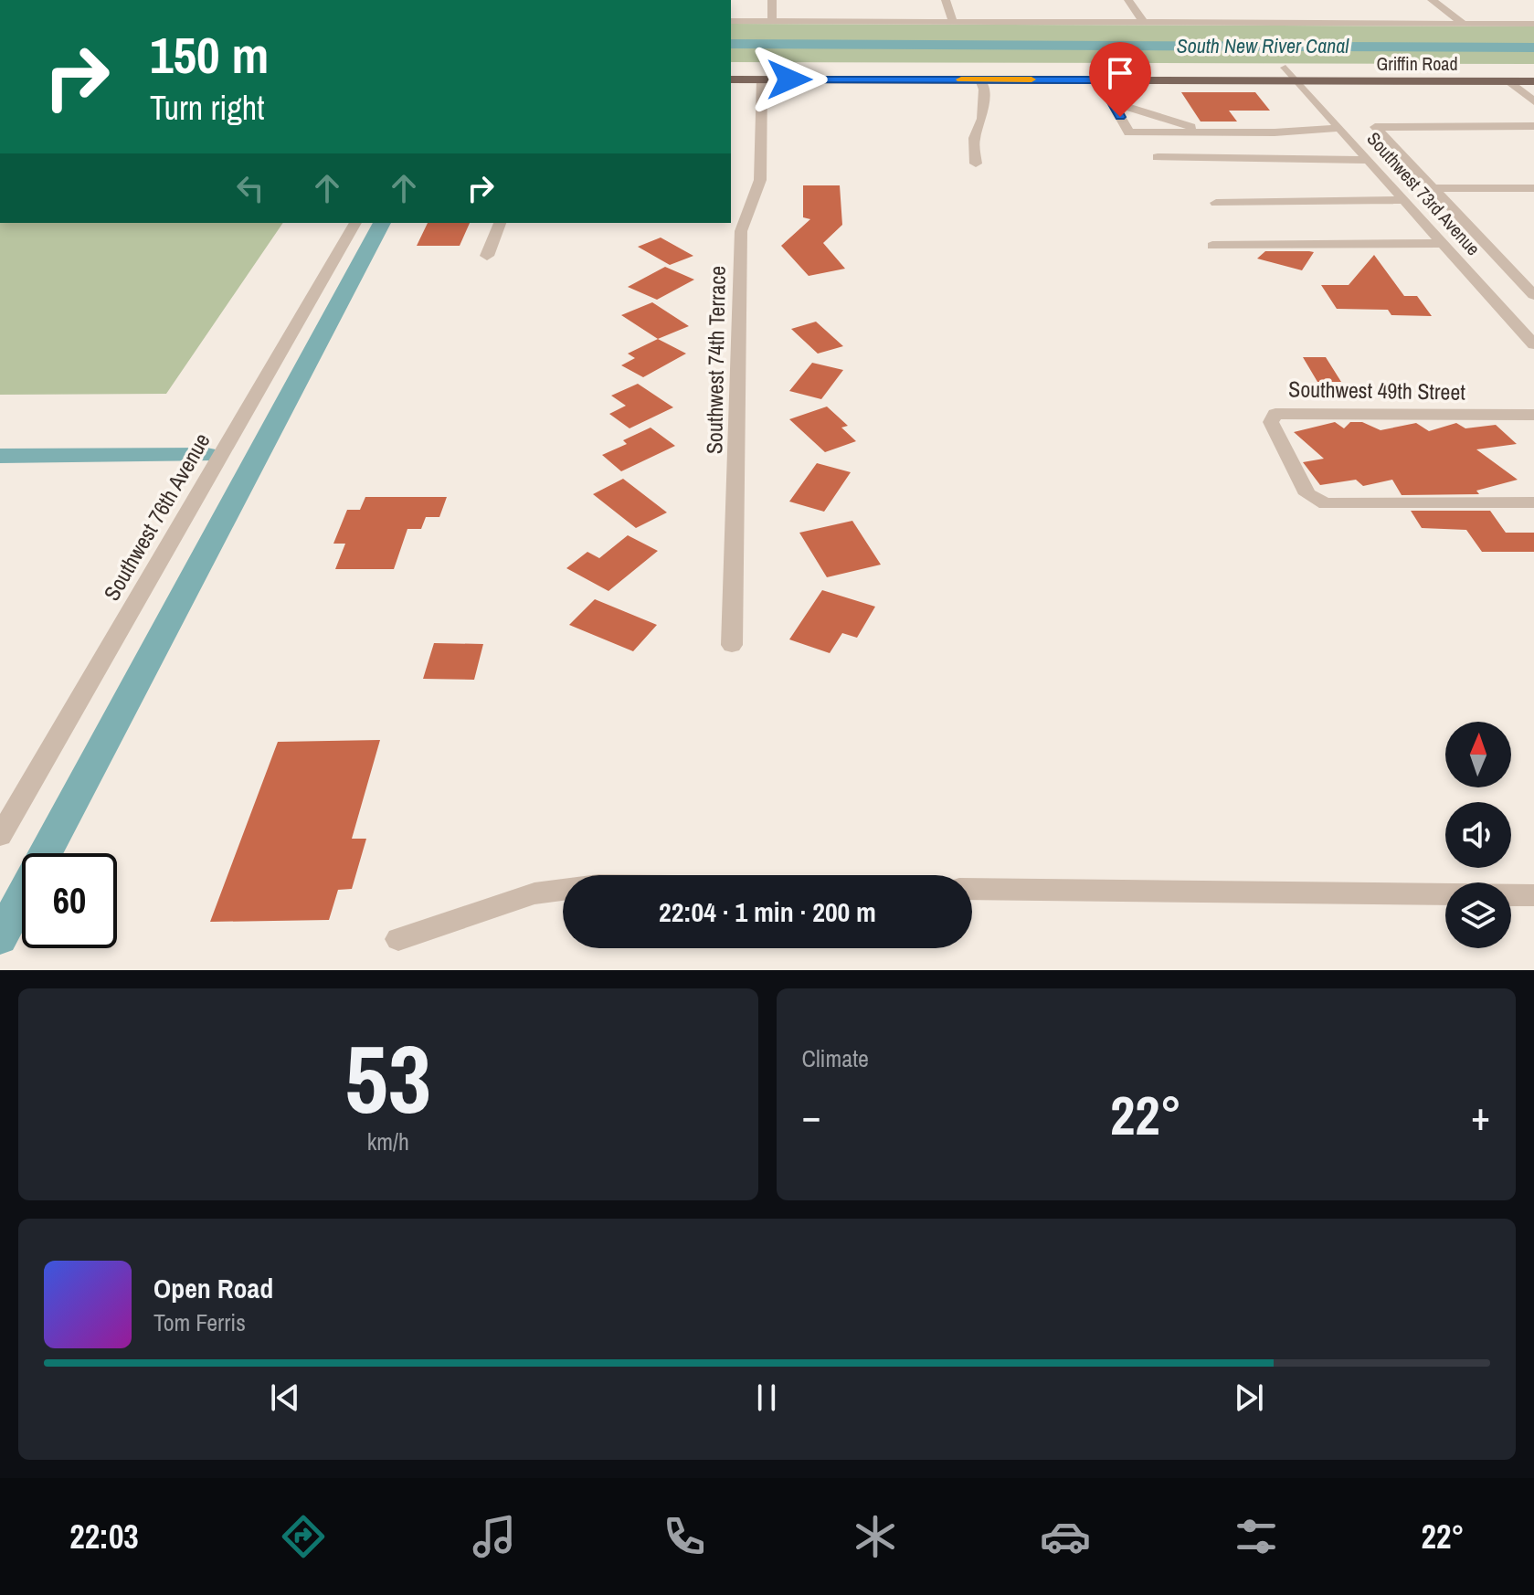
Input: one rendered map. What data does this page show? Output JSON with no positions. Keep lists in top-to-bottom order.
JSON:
{
  "streets": {
    "main road": ["Griffin Road"],
    "street": [
      "Southwest 73rd Avenue",
      "Southwest 74th Terrace",
      "Southwest 49th Street",
      "Southwest 76th Avenue"
    ]
  },
  "crossings": [
    ["Griffin Road", "Southwest 73rd Avenue"],
    ["Griffin Road", "Southwest 74th Terrace"]
  ],
  "water": ["South New River Canal"],
  "north": "top",
  "page": {
    "turn": ["150 m", "Turn right"],
    "limit": "60",
    "trip": "22:04 · 1 min · 200 m",
    "tile": [
      ["53", "km/h"],
      "Climate"
    ],
    "heat": ["−", "22°", "+"],
    "song": ["Open Road", "Tom Ferris"],
    "tabs": ["22:03", "22°"]
  }
}
